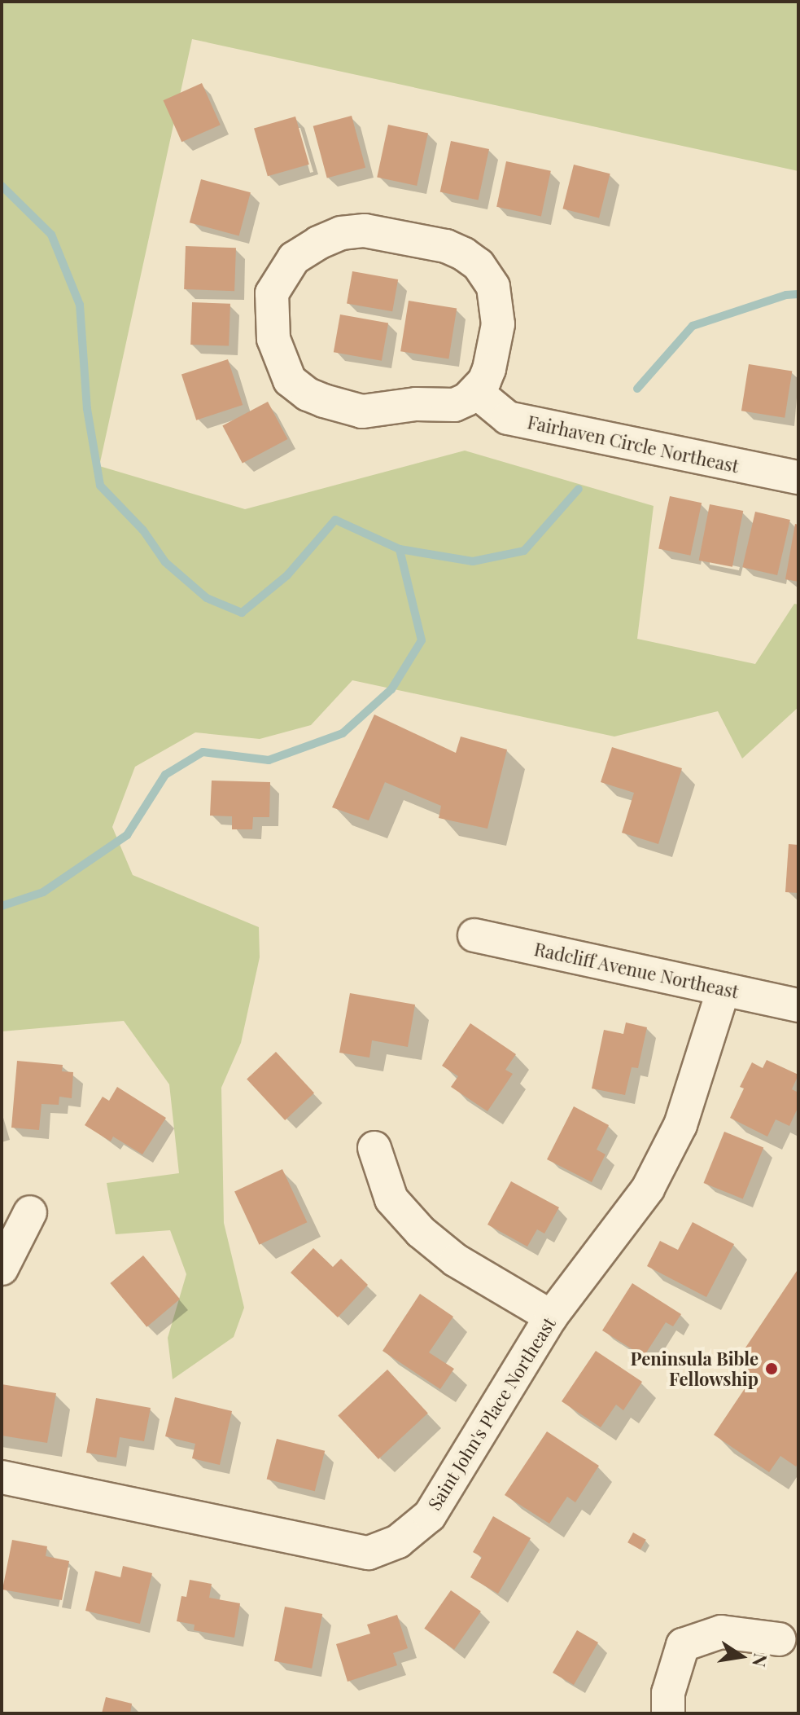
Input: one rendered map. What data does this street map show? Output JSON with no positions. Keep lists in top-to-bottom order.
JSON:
{
  "streets": {
    "street": ["Fairhaven Circle Northeast", "Radcliff Avenue Northeast", "Saint John's Place Northeast"]
  },
  "crossings": [
    ["Radcliff Avenue Northeast", "Saint John's Place Northeast"]
  ],
  "places": ["Peninsula Bible Fellowship"],
  "north": "right"
}
